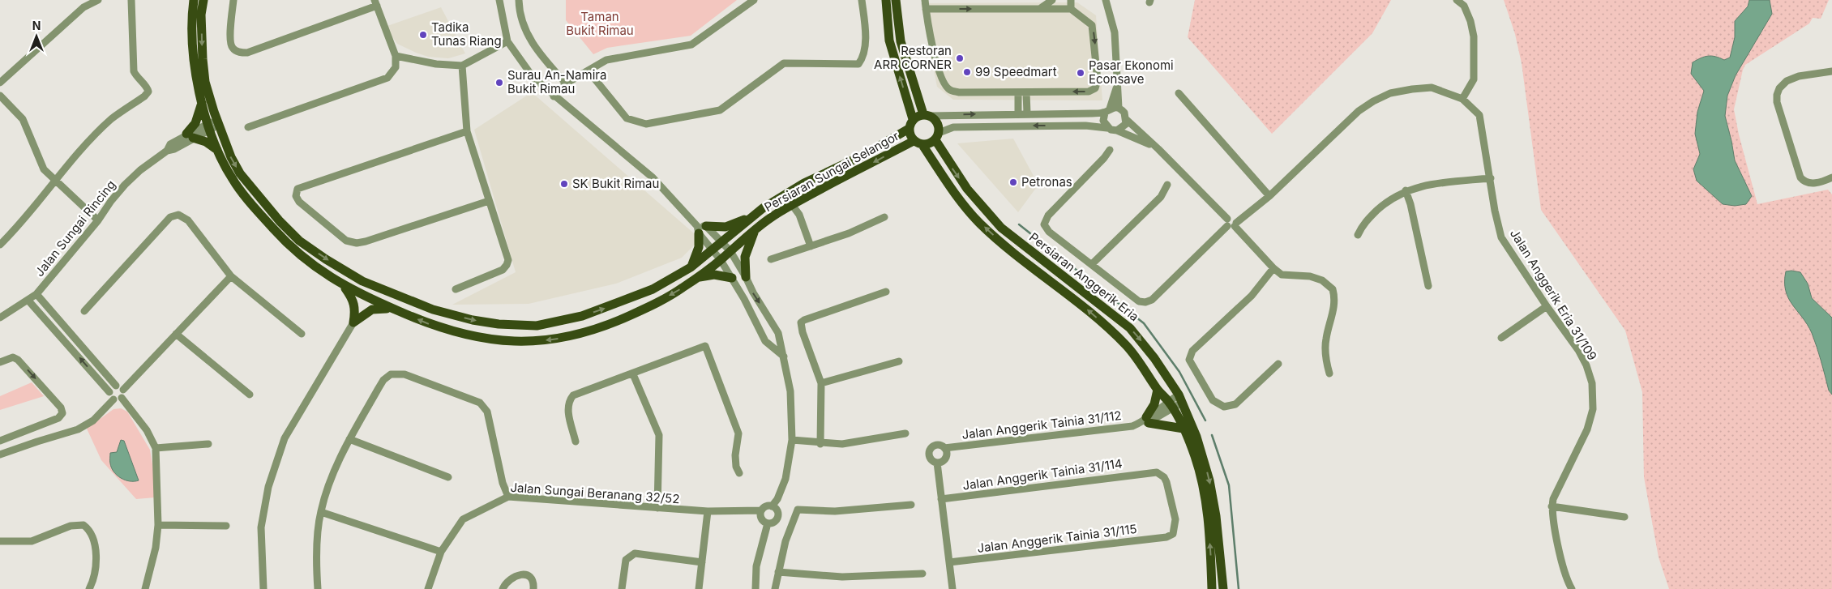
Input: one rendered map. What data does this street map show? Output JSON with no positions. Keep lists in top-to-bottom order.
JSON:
{
  "streets": {
    "main road": ["Persiaran Sungai Selangor", "Persiaran Anggerik Eria"],
    "street": [
      "Jalan Sungai Rincing",
      "Jalan Anggerik Eria 31/109",
      "Jalan Anggerik Tainia 31/112",
      "Jalan Anggerik Tainia 31/114",
      "Jalan Sungai Beranang 32/52",
      "Jalan Anggerik Tainia 31/115"
    ]
  },
  "crossings": [
    ["Persiaran Sungai Selangor", "Jalan Sungai Rincing"],
    ["Persiaran Sungai Selangor", "Persiaran Anggerik Eria"],
    ["Persiaran Anggerik Eria", "Jalan Anggerik Tainia 31/112"],
    ["Jalan Anggerik Tainia 31/114", "Jalan Anggerik Tainia 31/115"]
  ],
  "parks": ["Taman Bukit Rimau"],
  "places": [
    "Tadika Tunas Riang",
    "Restoran ARR CORNER",
    "99 Speedmart",
    "Pasar Ekonomi Econsave",
    "Surau An-Namira Bukit Rimau",
    "Petronas",
    "SK Bukit Rimau"
  ],
  "north": "top"
}
